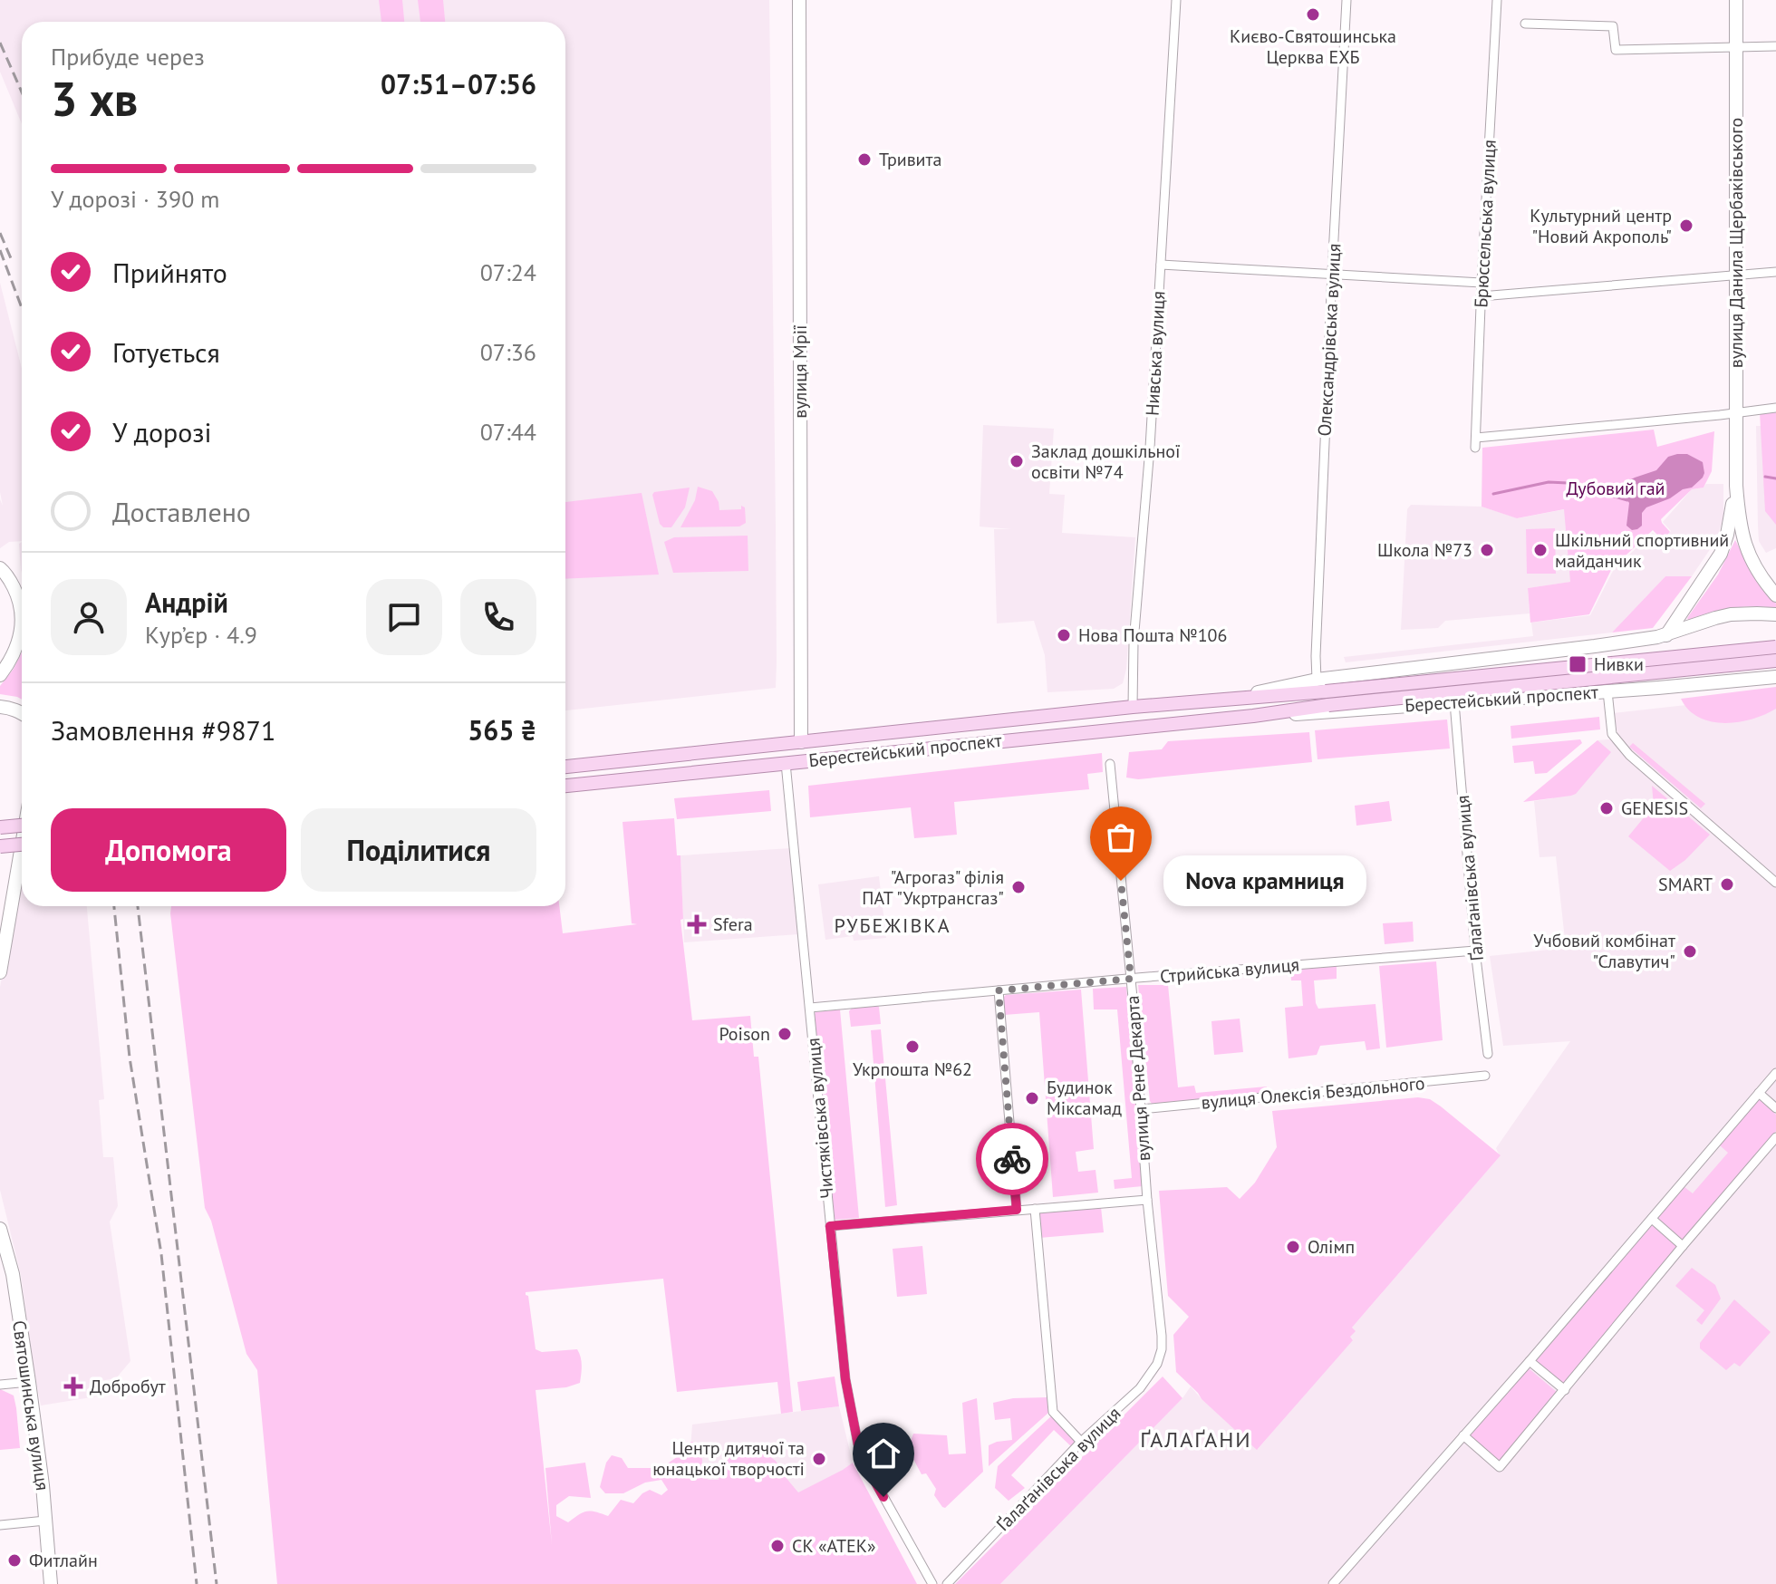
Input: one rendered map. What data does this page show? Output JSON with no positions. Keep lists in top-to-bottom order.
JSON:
{
  "streets": {
    "main road": [
      "вулиця Данила Щербаківського",
      "вулиця Мрії",
      "Берестейський проспект",
      "Святошинська вулиця"
    ],
    "street": [
      "Брюссельська вулиця",
      "Олександрівська вулиця",
      "Нивська вулиця",
      "Ґалаґанівська вулиця",
      "Стрийська вулиця",
      "вулиця Рене Декарта",
      "вулиця Олексія Бездольного",
      "Чистяківська вулиця"
    ]
  },
  "crossings": [
    ["вулиця Данила Щербаківського", "Берестейський проспект"],
    ["Олександрівська вулиця", "Берестейський проспект"],
    ["Нивська вулиця", "Берестейський проспект"],
    ["вулиця Мрії", "Берестейський проспект"],
    ["Берестейський проспект", "Ґалаґанівська вулиця"],
    ["Берестейський проспект", "Чистяківська вулиця"],
    ["Ґалаґанівська вулиця", "Стрийська вулиця"],
    ["Ґалаґанівська вулиця", "вулиця Рене Декарта"],
    ["Стрийська вулиця", "вулиця Рене Декарта"],
    ["Стрийська вулиця", "Чистяківська вулиця"],
    ["вулиця Рене Декарта", "вулиця Олексія Бездольного"]
  ],
  "districts": ["РУБЕЖІВКА", "ҐАЛАҐАНИ"],
  "parks": ["Дубовий гай"],
  "places": {
    "other": [
      "Києво-Святошинська Церква ЕХБ",
      "Тривита",
      "Культурний центр \"Новий Акрополь\"",
      "Заклад дошкільної освіти №74",
      "Школа №73",
      "Шкільний спортивний майданчик",
      "Нова Пошта №106",
      "GENESIS",
      "Nova крамниця",
      "SMART",
      "\"Агрогаз\" філія ПАТ \"Укртрансгаз\"",
      "Учбовий комбінат \"Славутич\"",
      "Poison",
      "Укрпошта №62",
      "Будинок Міксамад",
      "Олімп",
      "Центр дитячої та юнацької творчості",
      "СК «АТЕК»",
      "Фитлайн"
    ],
    "transit": ["Нивки"],
    "health": ["Sfera", "Добробут"]
  },
  "page": {
    "heading": ["3 хв", "Прибуде через", "07:51–07:56"],
    "panel": [
      "Андрій",
      "Кур’єр · 4.9",
      "Замовлення #9871",
      "565 ₴"
    ],
    "bar": "У дорозі · 390 m",
    "list": [
      ["Прийнято", "07:24"],
      ["Готується", "07:36"],
      ["У дорозі", "07:44"],
      "Доставлено"
    ],
    "buttons": ["Допомога", "Поділитися"],
    "bubble": "Nova крамниця"
  }
}
